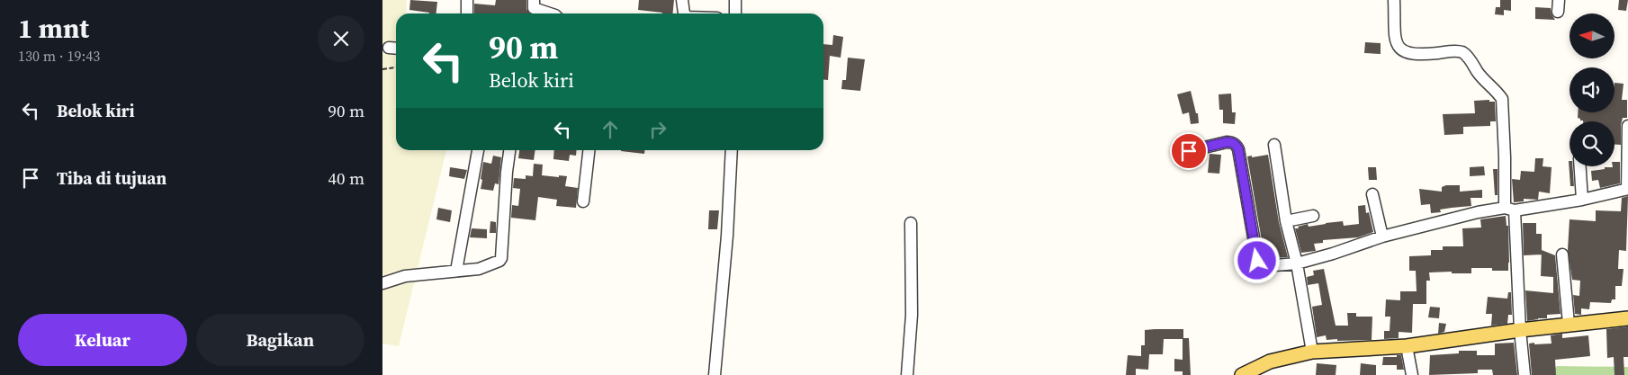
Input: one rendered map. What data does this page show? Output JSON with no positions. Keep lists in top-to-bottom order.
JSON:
{
  "north": "left",
  "page": {
    "heading": ["1 mnt", "130 m · 19:43"],
    "turn": ["90 m", "Belok kiri"],
    "list": [
      {
        "name": "Belok kiri",
        "value": "90 m"
      },
      {
        "name": "Tiba di tujuan",
        "value": "40 m"
      }
    ],
    "buttons": ["Keluar", "Bagikan"]
  }
}
